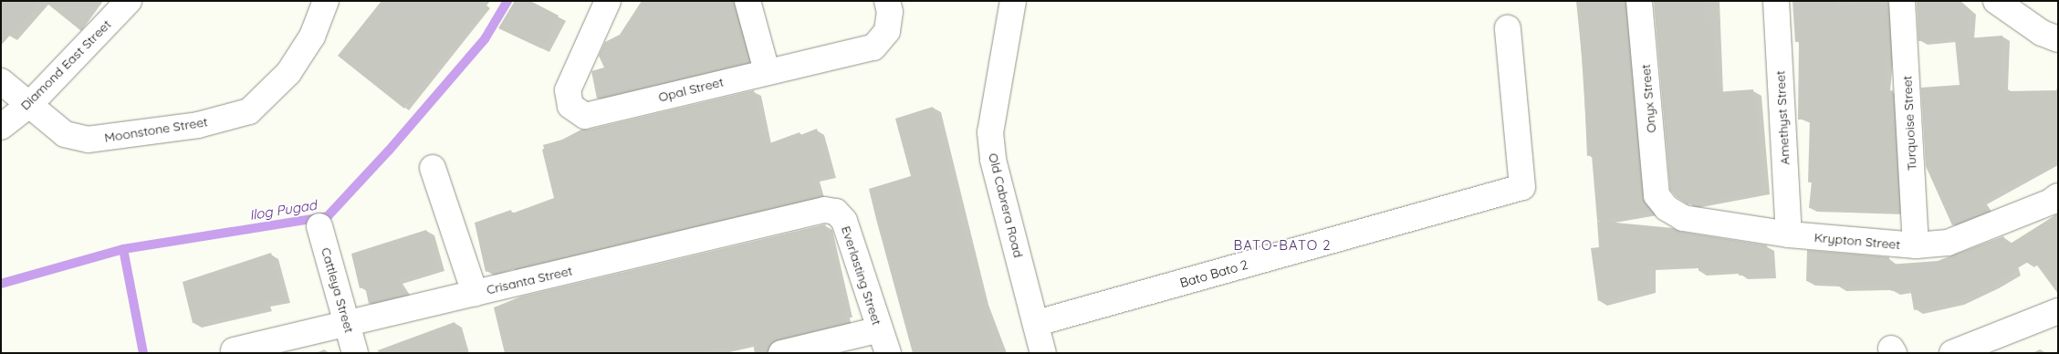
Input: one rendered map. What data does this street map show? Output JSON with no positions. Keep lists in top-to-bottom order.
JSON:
{
  "streets": {
    "street": [
      "Diamond East Street",
      "Opal Street",
      "Onyx Street",
      "Amethyst Street",
      "Turquoise Street",
      "Moonstone Street",
      "Old Cabrera Road",
      "Krypton Street",
      "Bato Bato 2",
      "Everlasting Street",
      "Crisanta Street",
      "Cattleya Street"
    ]
  },
  "crossings": [
    ["Diamond East Street", "Moonstone Street"],
    ["Onyx Street", "Krypton Street"],
    ["Amethyst Street", "Krypton Street"],
    ["Turquoise Street", "Krypton Street"],
    ["Old Cabrera Road", "Bato Bato 2"],
    ["Everlasting Street", "Crisanta Street"],
    ["Crisanta Street", "Cattleya Street"]
  ],
  "districts": ["BATO-BATO 2"],
  "water": ["Ilog Pugad"]
}
